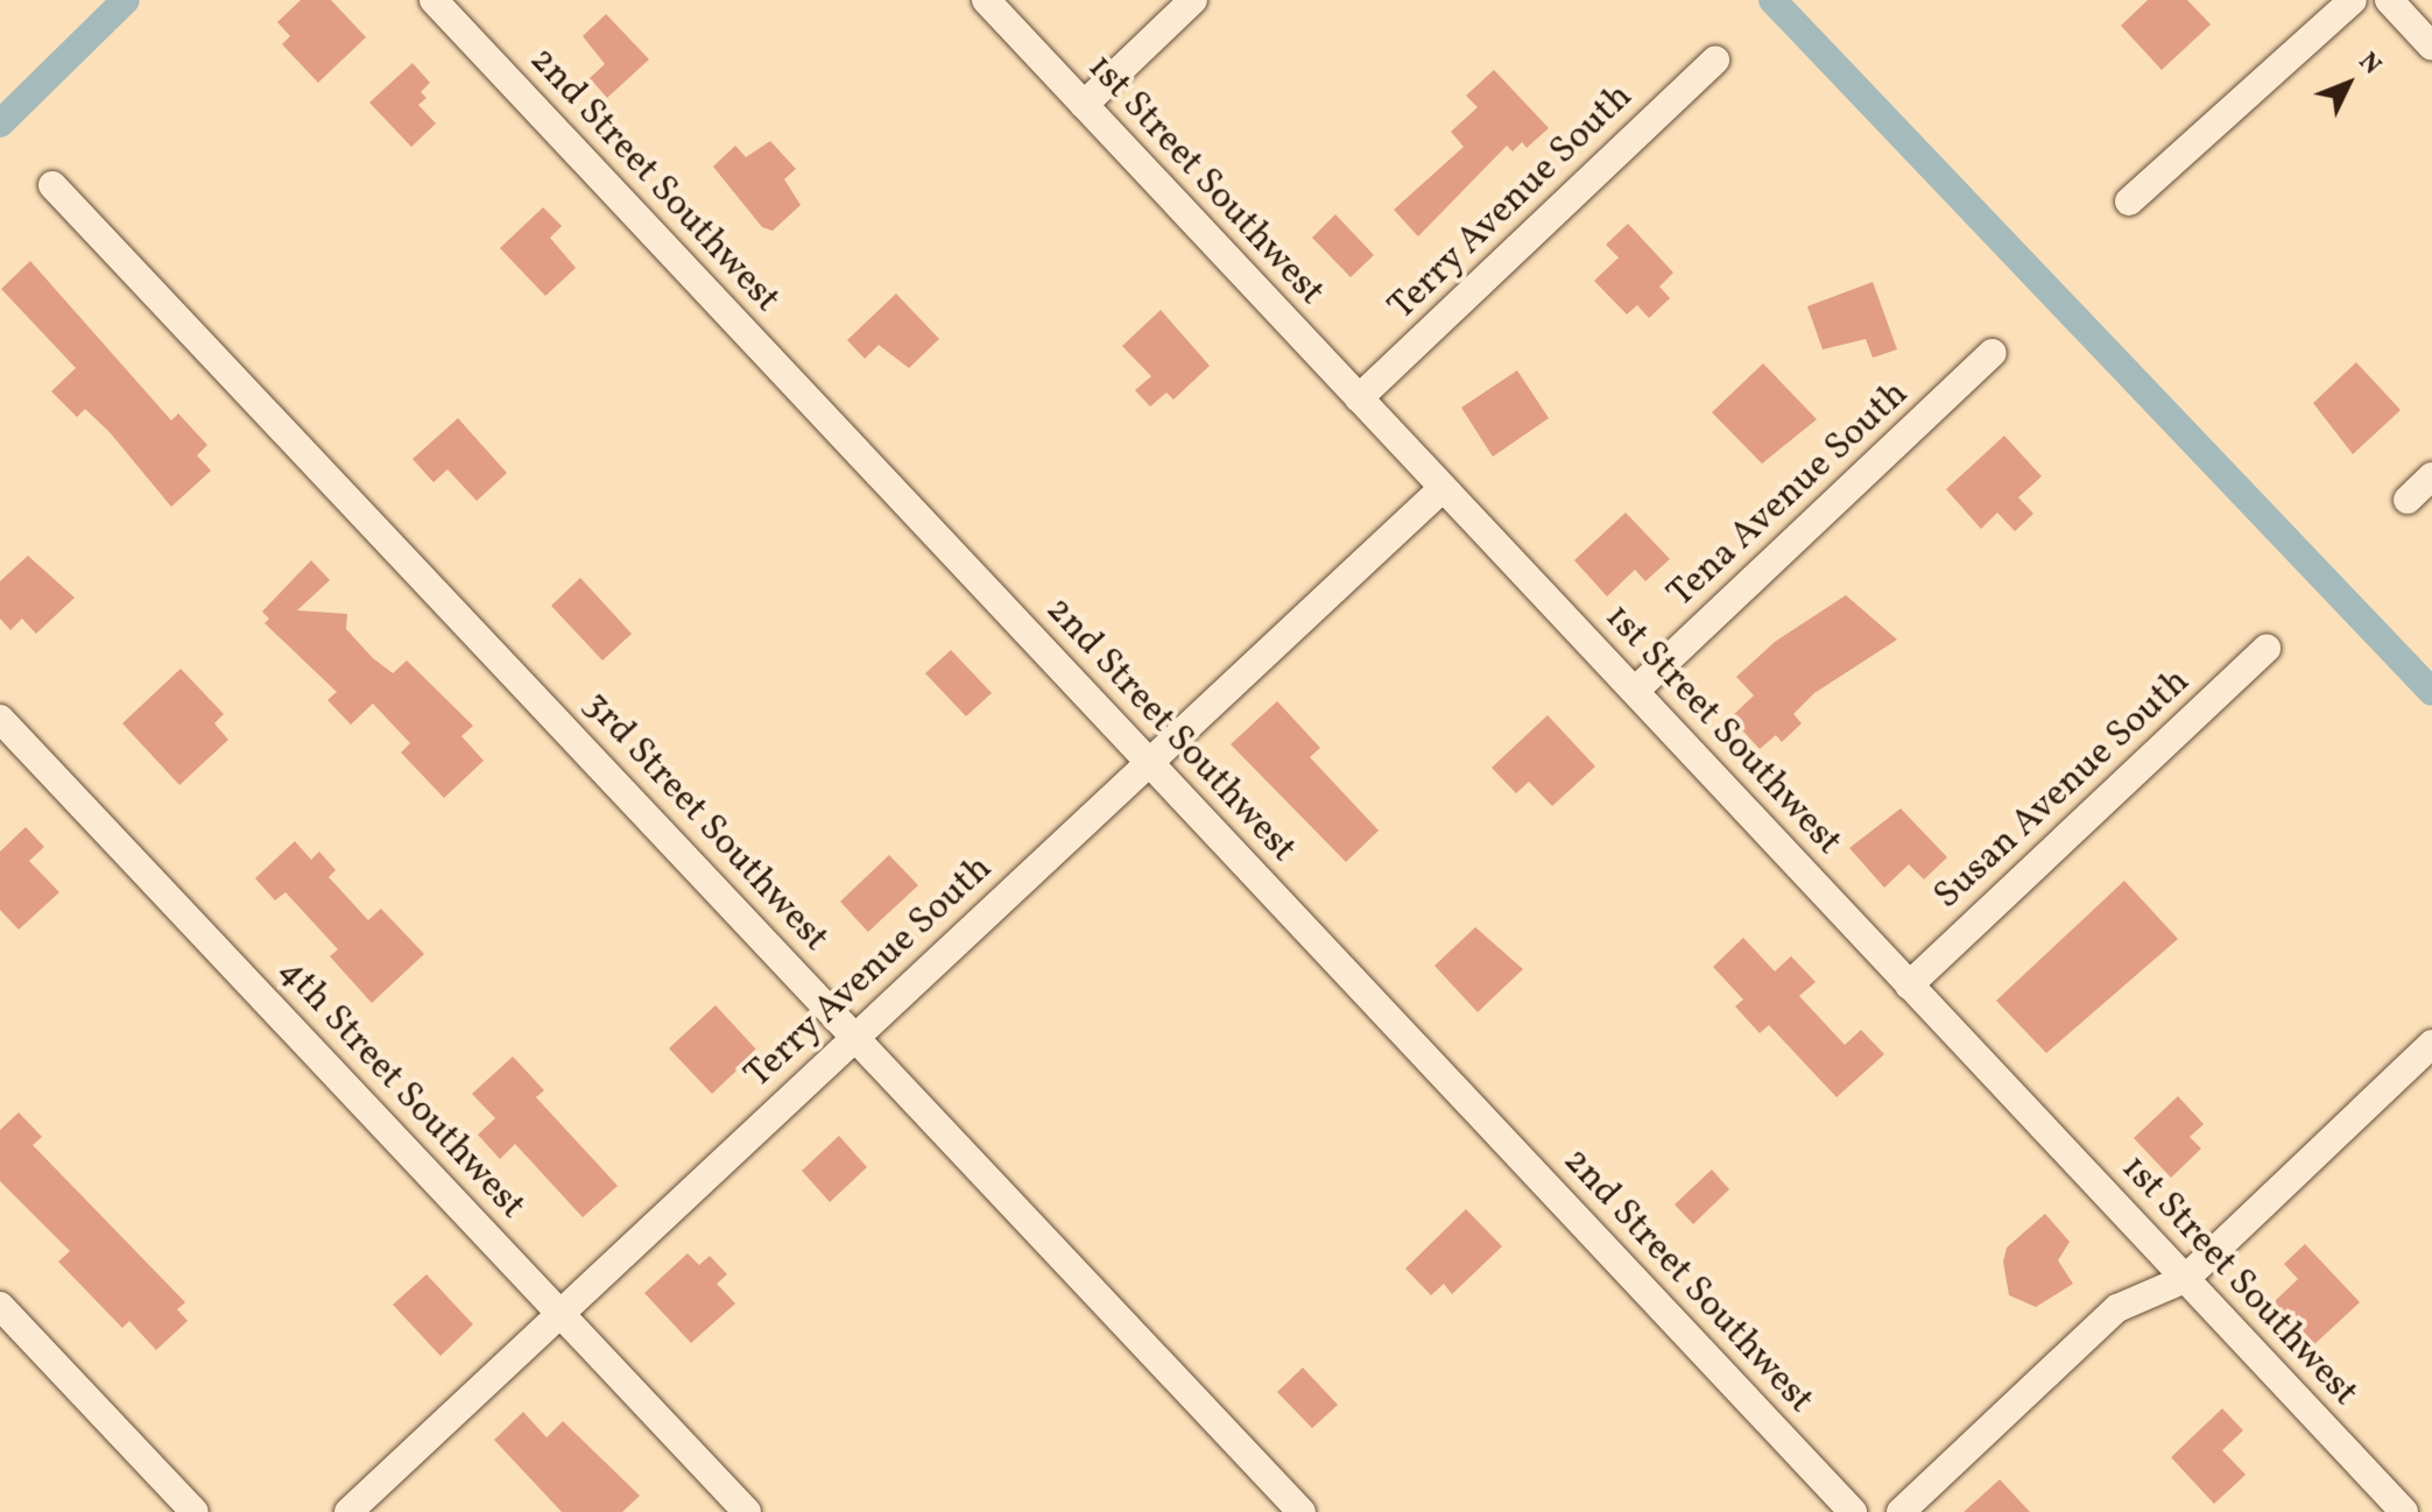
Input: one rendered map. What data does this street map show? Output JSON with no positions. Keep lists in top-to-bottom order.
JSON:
{
  "streets": {
    "street": [
      "2nd Street Southwest",
      "1st Street Southwest",
      "Terry Avenue South",
      "Tena Avenue South",
      "Susan Avenue South",
      "3rd Street Southwest",
      "4th Street Southwest"
    ]
  },
  "crossings": [
    ["2nd Street Southwest", "Terry Avenue South"],
    ["1st Street Southwest", "Terry Avenue South"],
    ["1st Street Southwest", "Tena Avenue South"],
    ["1st Street Southwest", "Susan Avenue South"],
    ["Terry Avenue South", "3rd Street Southwest"],
    ["Terry Avenue South", "4th Street Southwest"]
  ],
  "north": "top right"
}
